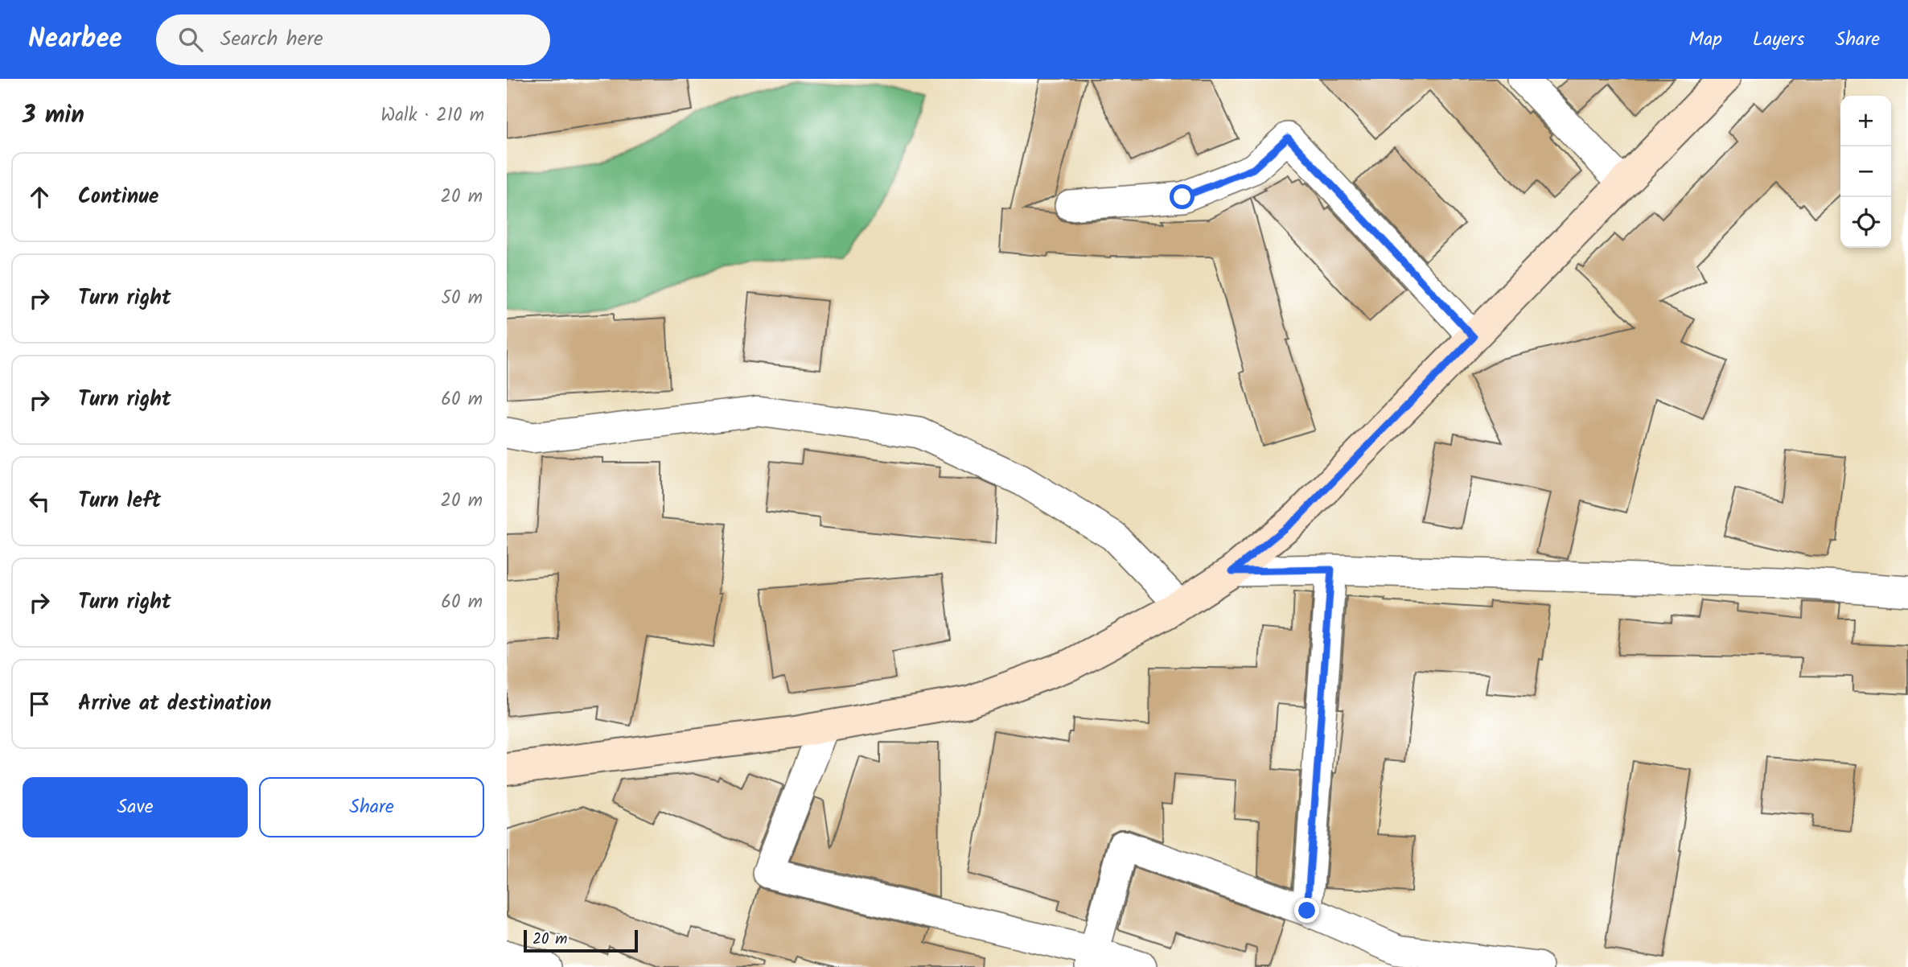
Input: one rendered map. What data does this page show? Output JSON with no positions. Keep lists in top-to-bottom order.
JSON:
{
  "scale_bar": "20 m",
  "page": {
    "header": "Nearbee",
    "search": "Search here",
    "nav": ["Map", "Layers", "Share"],
    "heading": ["3 min", "Walk · 210 m"],
    "map_buttons": ["+", "−"],
    "list": [
      ["Continue", "20 m"],
      ["Turn right", "50 m"],
      ["Turn right", "60 m"],
      ["Turn left", "20 m"],
      ["Turn right", "60 m"],
      "Arrive at destination"
    ],
    "buttons": ["Save", "Share"],
    "scale": "20 m"
  }
}
